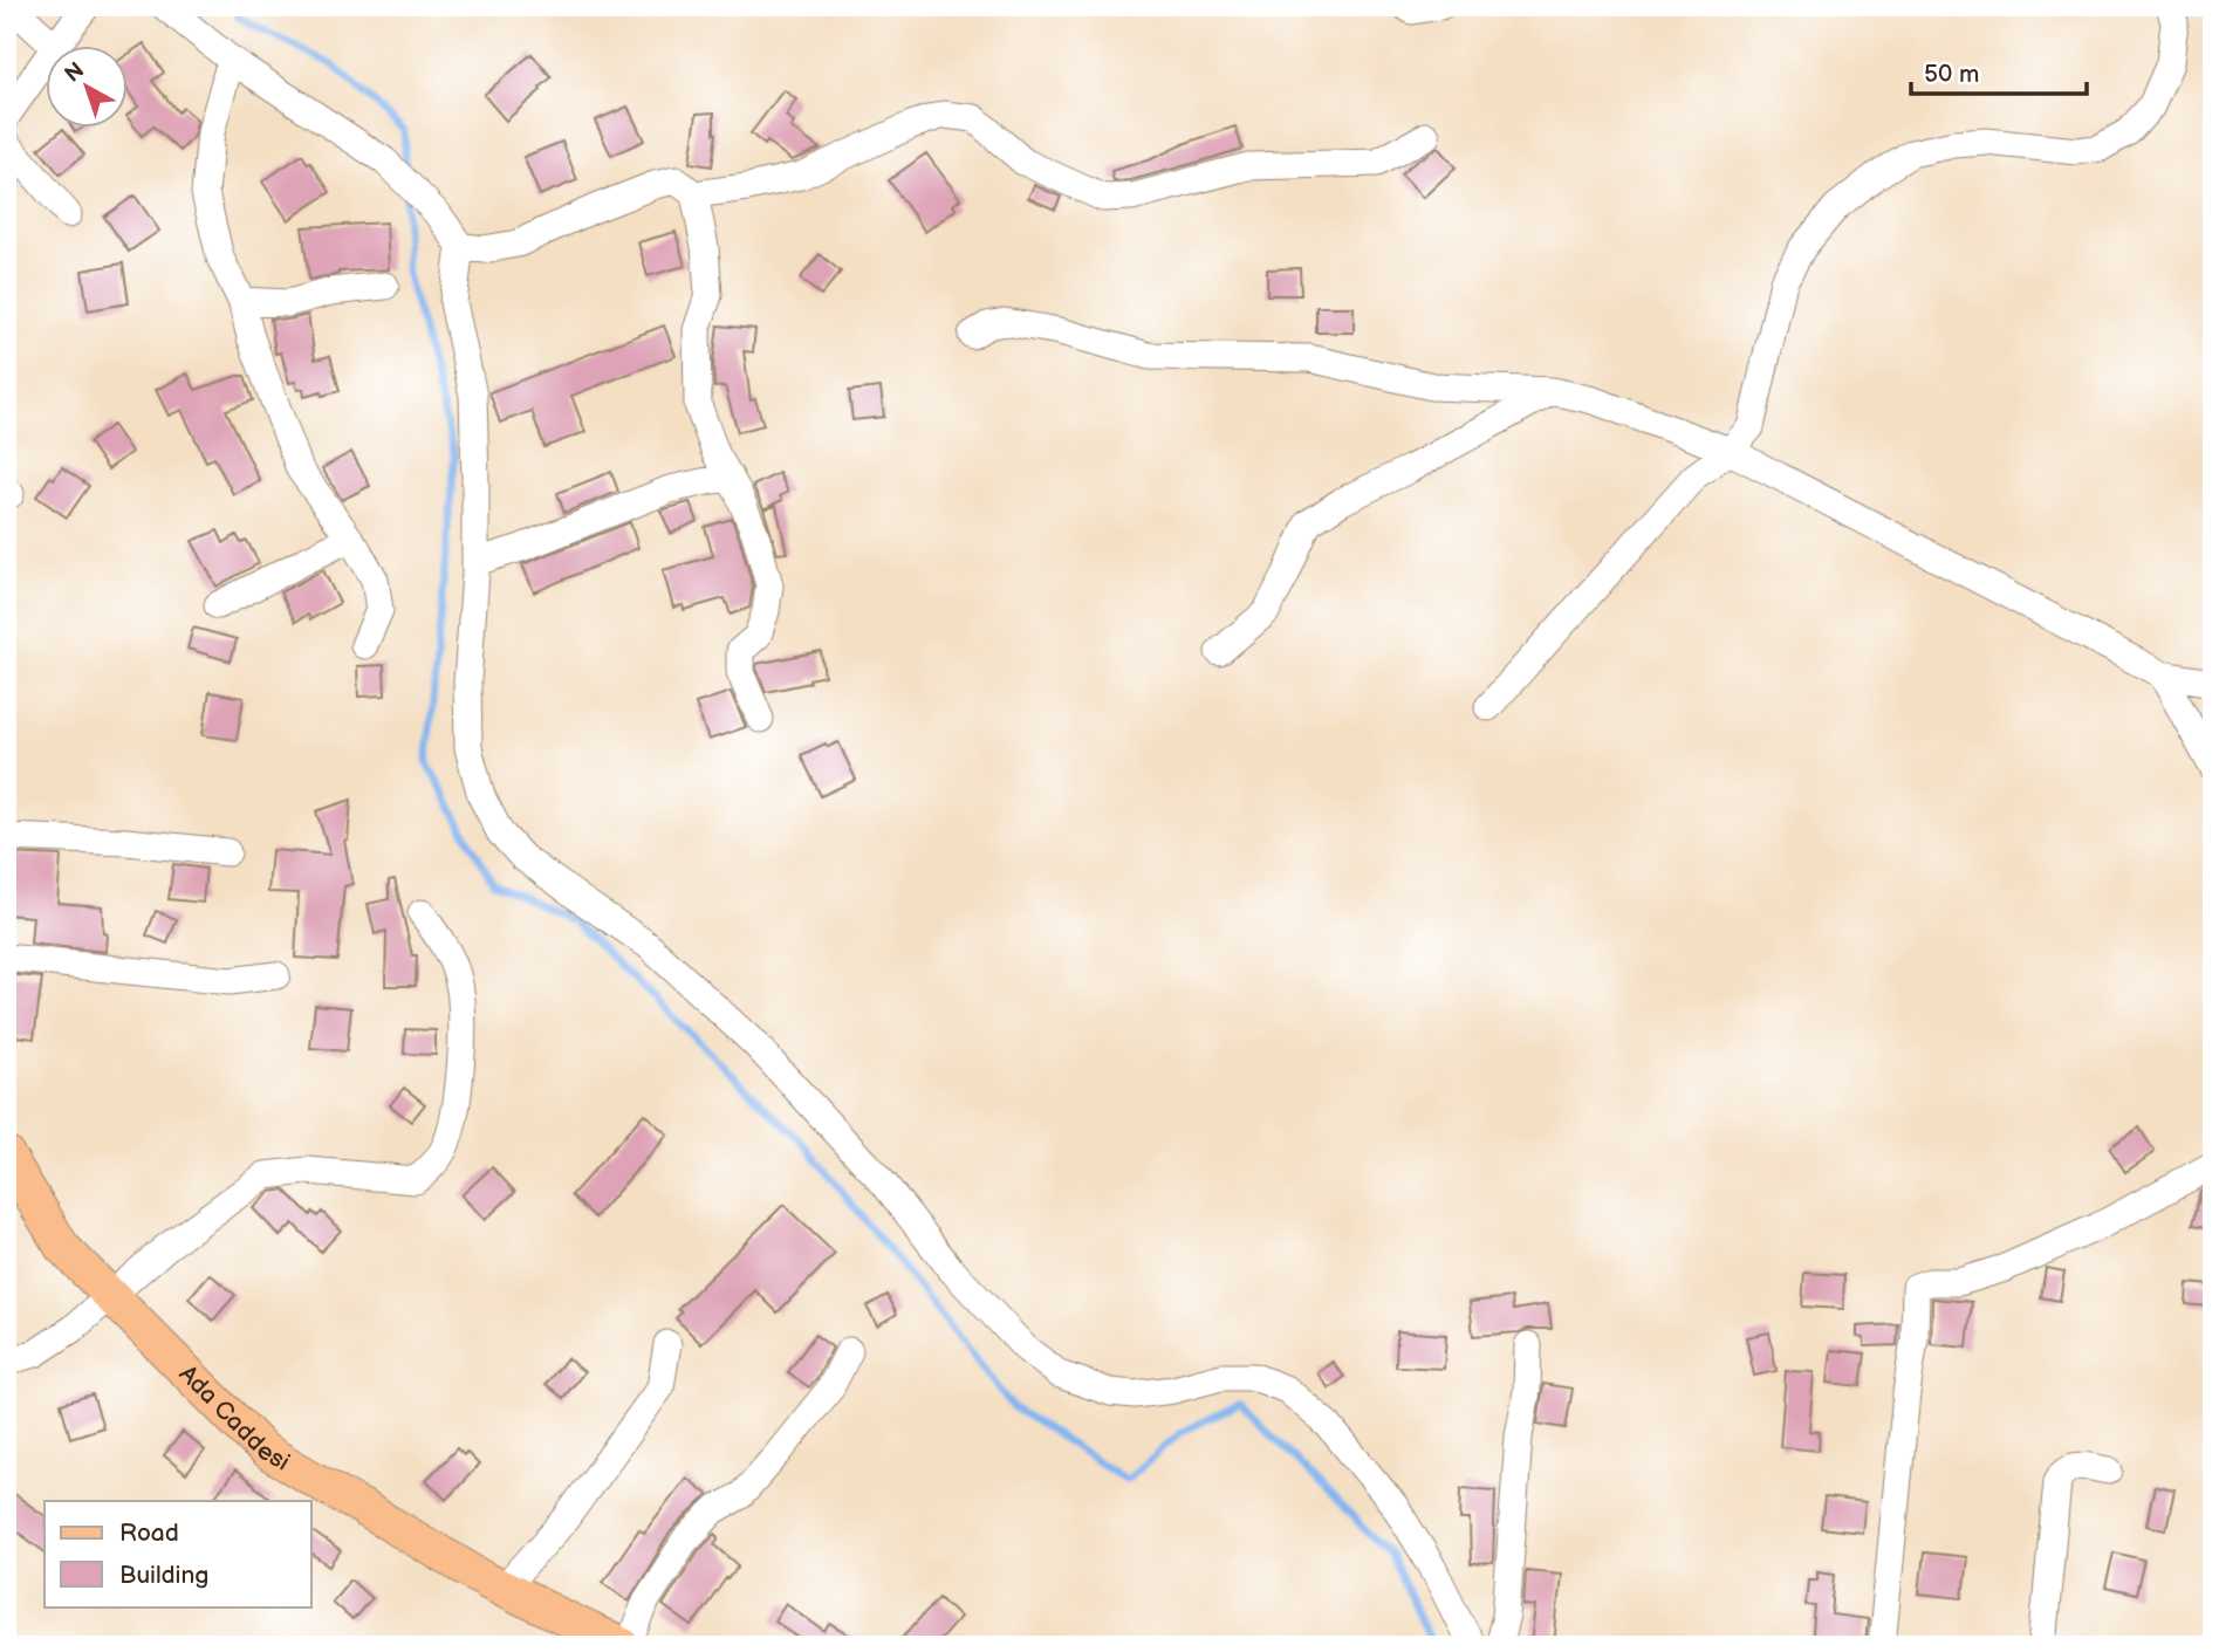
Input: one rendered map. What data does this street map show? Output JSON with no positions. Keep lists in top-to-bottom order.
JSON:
{
  "streets": {
    "main road": ["Ada Caddesi"]
  },
  "legend": ["Road", "Building"],
  "scale_bar": "50 m",
  "north": "top left"
}
